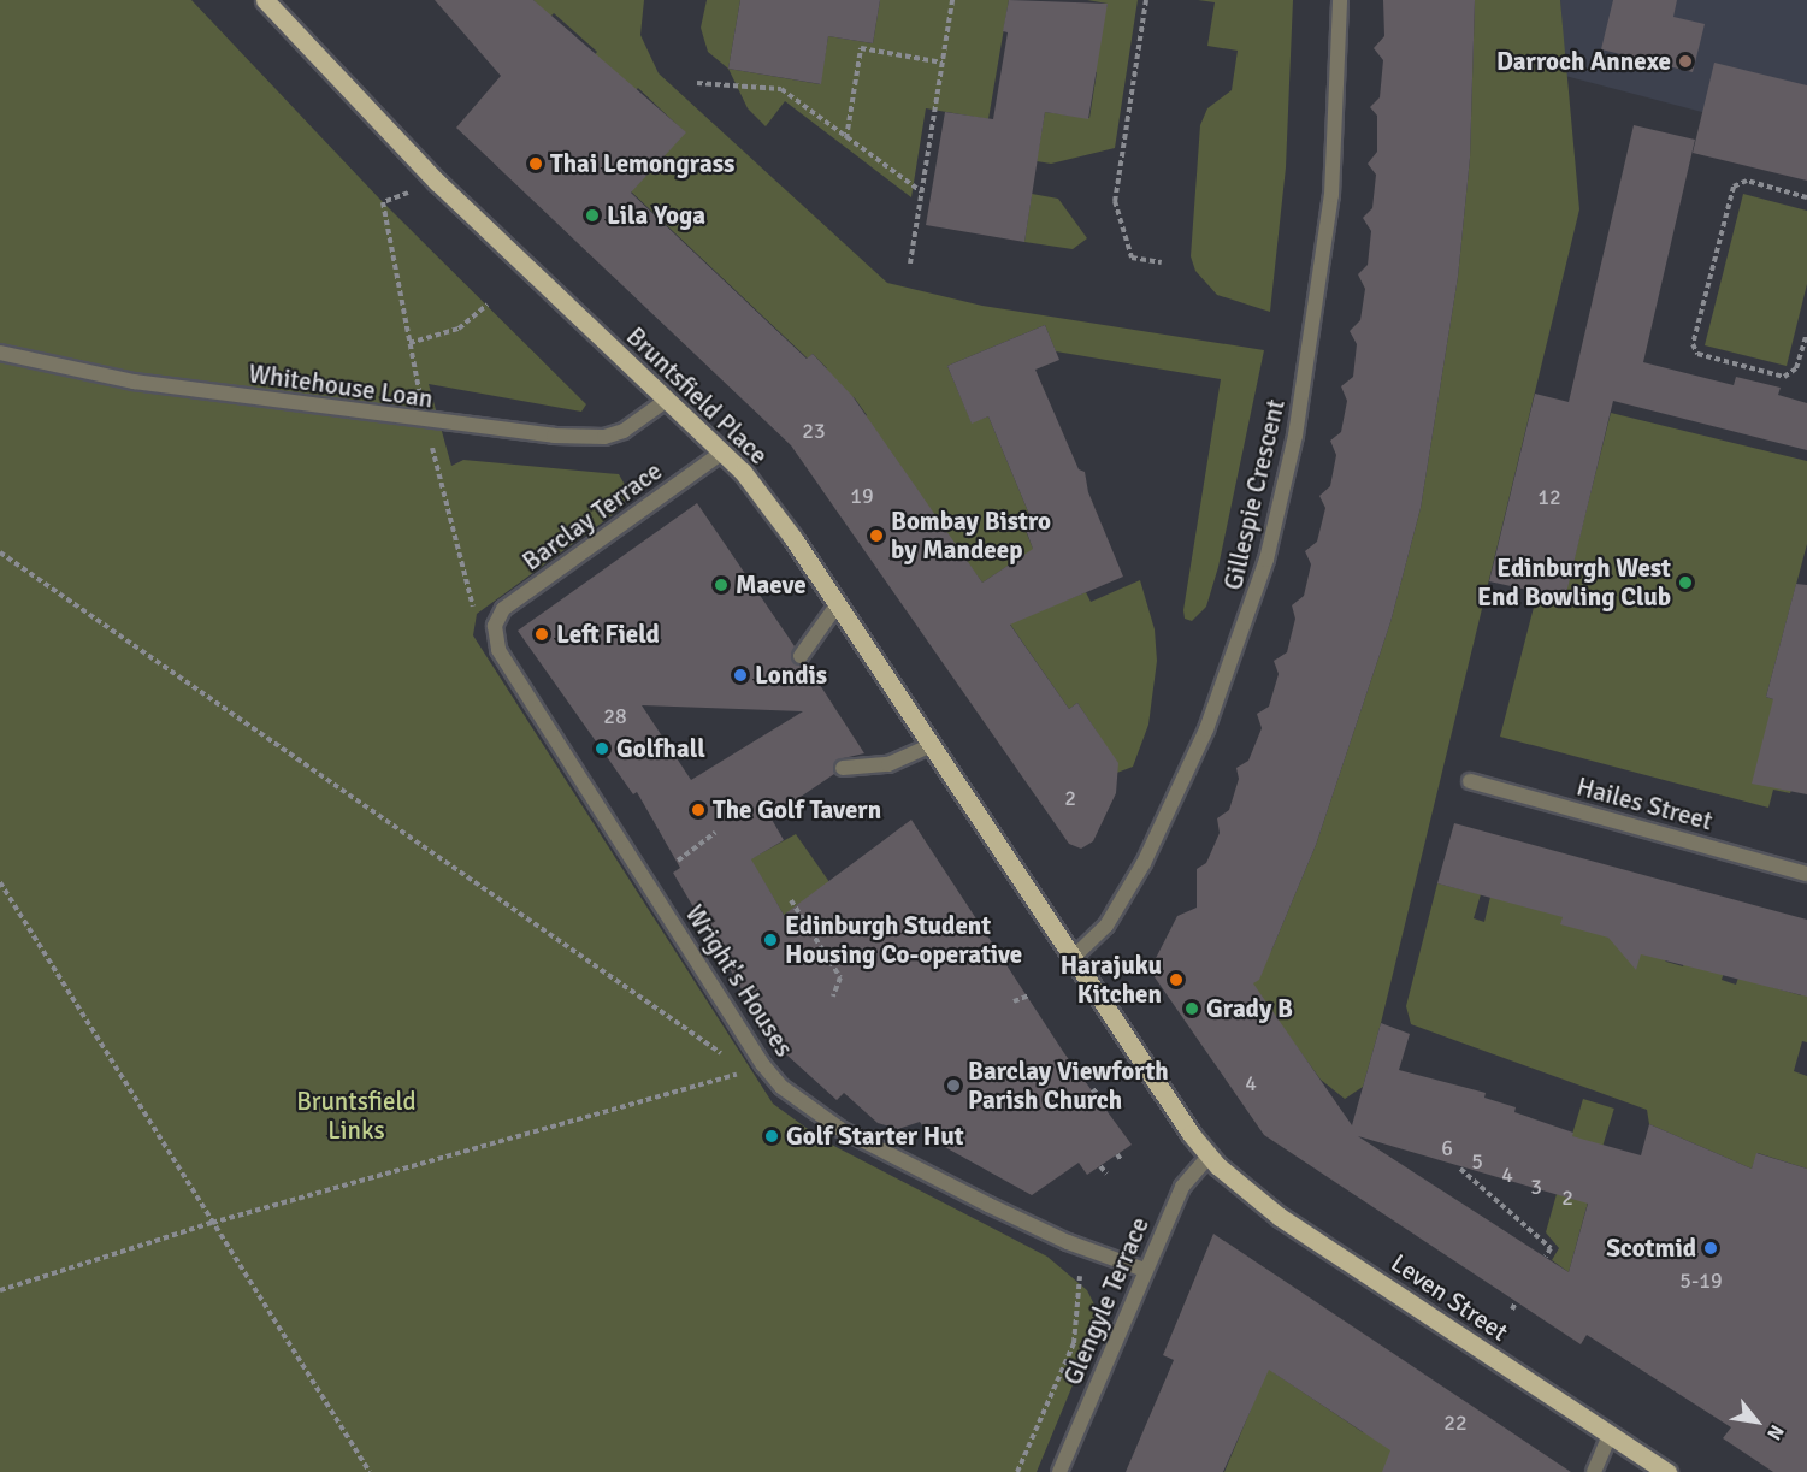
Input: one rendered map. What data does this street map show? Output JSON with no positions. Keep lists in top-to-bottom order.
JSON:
{
  "streets": {
    "main road": ["Bruntsfield Place", "Leven Street"],
    "street": [
      "Whitehouse Loan",
      "Gillespie Crescent",
      "Barclay Terrace",
      "Hailes Street",
      "Wright's Houses",
      "Glengyle Terrace"
    ]
  },
  "crossings": [
    ["Whitehouse Loan", "Bruntsfield Place"],
    ["Bruntsfield Place", "Gillespie Crescent"],
    ["Bruntsfield Place", "Barclay Terrace"],
    ["Bruntsfield Place", "Leven Street"],
    ["Gillespie Crescent", "Leven Street"],
    ["Barclay Terrace", "Wright's Houses"],
    ["Wright's Houses", "Glengyle Terrace"],
    ["Leven Street", "Glengyle Terrace"]
  ],
  "parks": ["Bruntsfield Links"],
  "places": [
    "Darroch Annexe",
    "Thai Lemongrass",
    "Lila Yoga",
    "Bombay Bistro by Mandeep",
    "Edinburgh West End Bowling Club",
    "Maeve",
    "Left Field",
    "Londis",
    "Golfhall",
    "The Golf Tavern",
    "Edinburgh Student Housing Co-operative",
    "Harajuku Kitchen",
    "Grady B",
    "Barclay Viewforth Parish Church",
    "Golf Starter Hut",
    "Scotmid"
  ],
  "house_numbers": [
    "23",
    "19",
    "12",
    "28",
    "2",
    "4",
    "6",
    "5",
    "4",
    "3",
    "2",
    "5-19",
    "22"
  ],
  "north": "bottom right"
}
